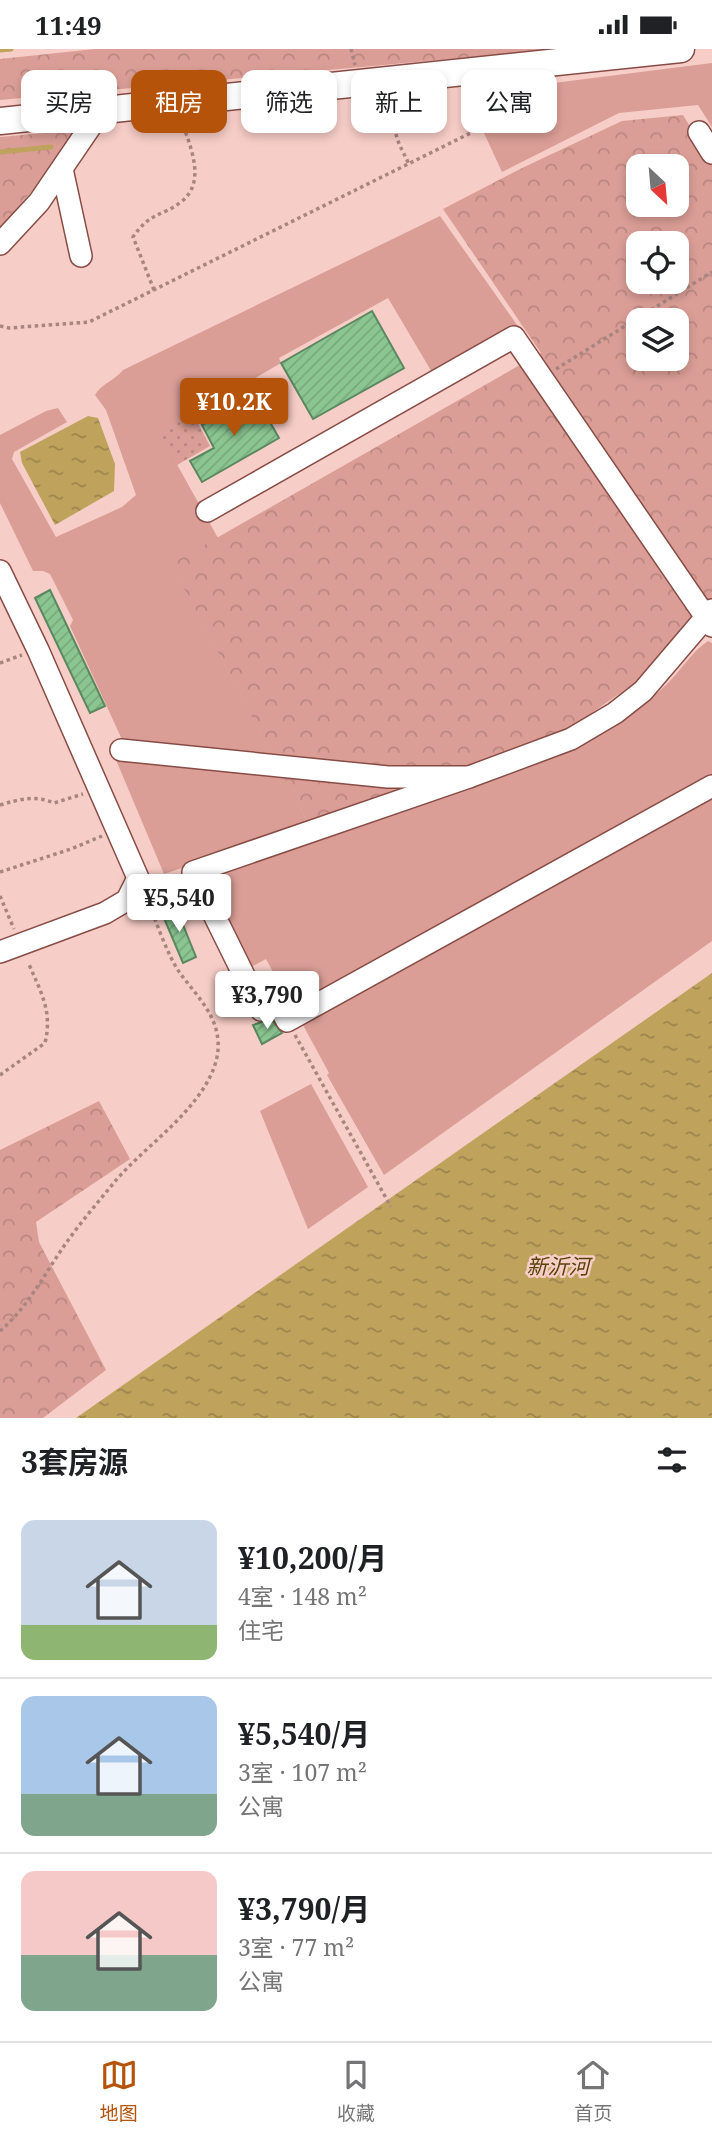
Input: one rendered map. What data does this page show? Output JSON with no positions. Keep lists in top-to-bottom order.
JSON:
{
  "water": ["新沂河"],
  "north": "bottom right",
  "page": {
    "status": "11:49",
    "chip": [
      "买房",
      "租房",
      "筛选",
      "新上",
      "公寓"
    ],
    "price": ["¥10.2K", "¥5,540", "¥3,790"],
    "heading": "3套房源",
    "list": [
      {
        "name": "¥10,200/月",
        "note": "4室 · 148 m² · 住宅"
      },
      {
        "name": "¥5,540/月",
        "note": "3室 · 107 m² · 公寓"
      },
      {
        "name": "¥3,790/月",
        "note": "3室 · 77 m² · 公寓"
      }
    ],
    "tabs": ["地图", "收藏", "首页"]
  }
}
